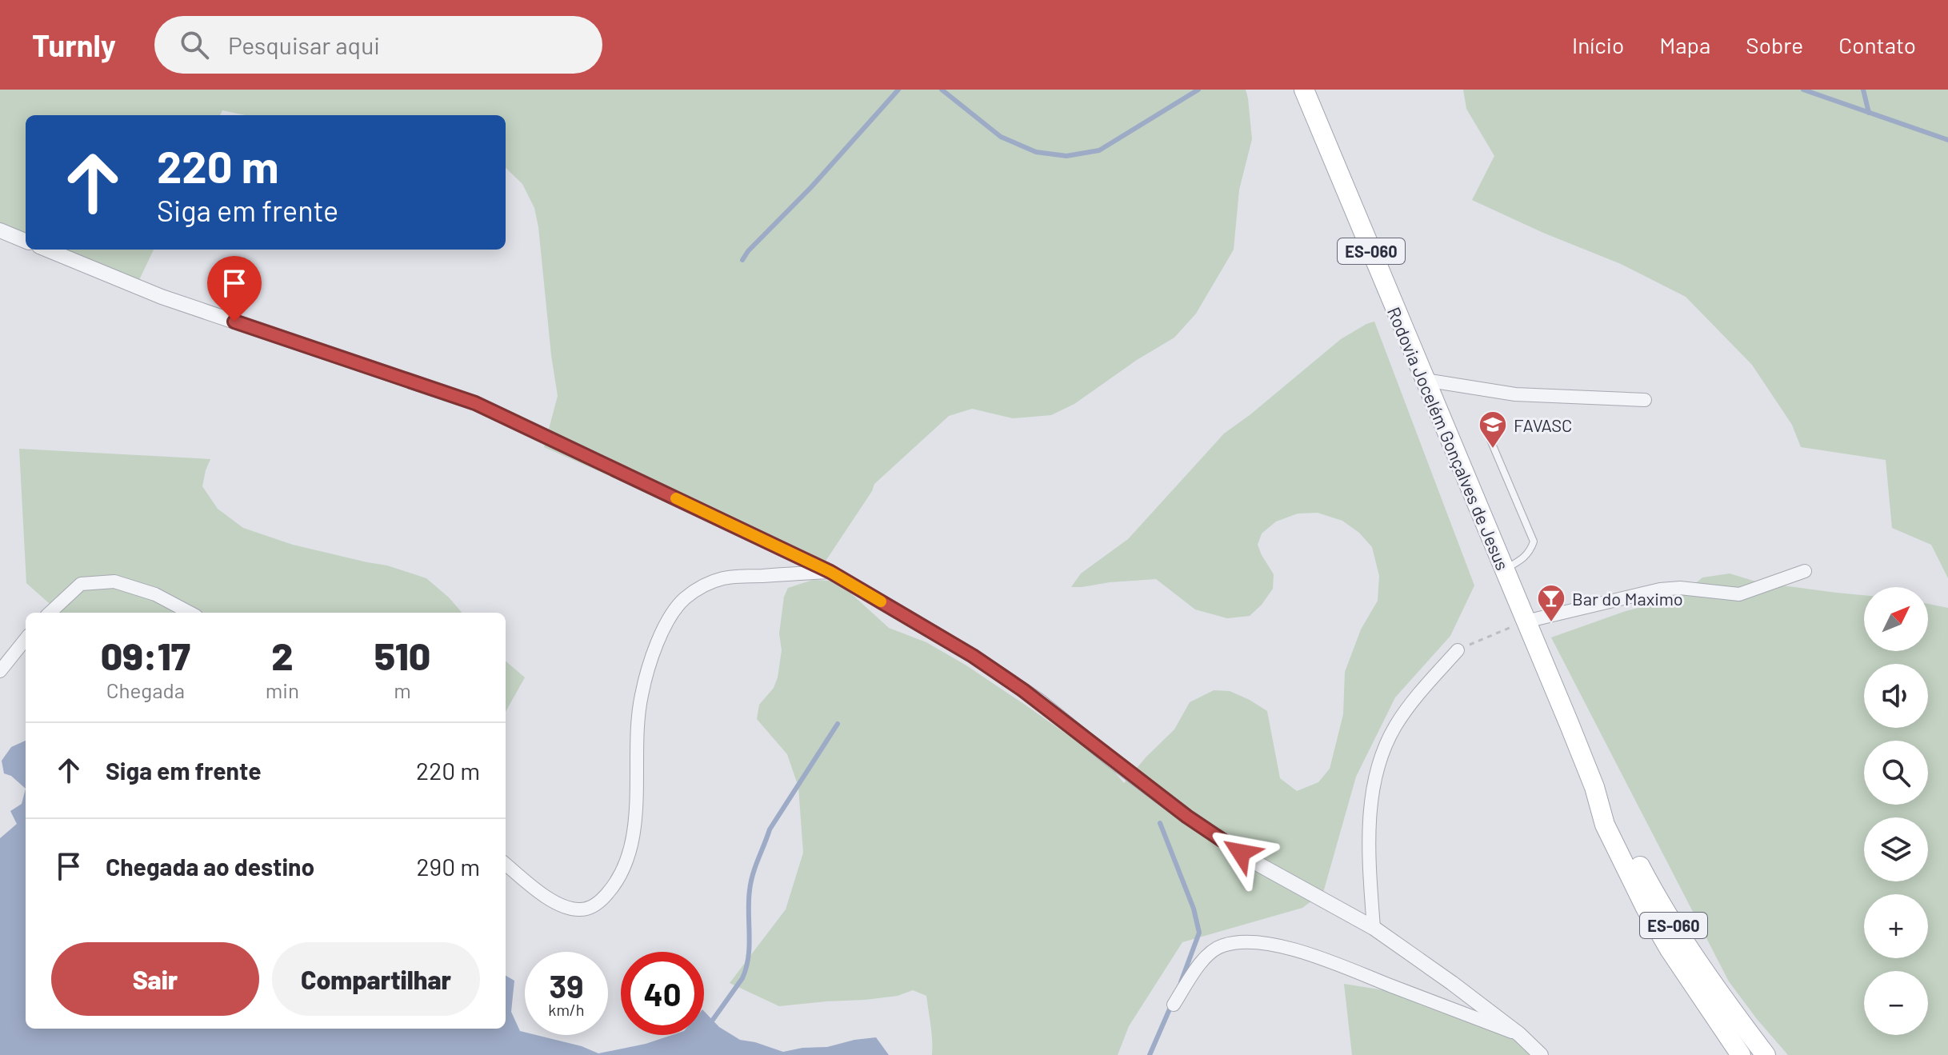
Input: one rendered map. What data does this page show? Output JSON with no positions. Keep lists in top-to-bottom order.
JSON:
{
  "streets": {
    "main road": ["ES-060", "Rodovia Jocelém Gonçalves de Jesus"]
  },
  "places": {
    "school or university": ["FAVASC"],
    "bar": ["Bar do Maximo"]
  },
  "north": "top right",
  "page": {
    "header": "Turnly",
    "search": "Pesquisar aqui",
    "nav": [
      "Início",
      "Mapa",
      "Sobre",
      "Contato"
    ],
    "turn": ["220 m", "Siga em frente"],
    "map_buttons": ["+", "−"],
    "eta": [
      "09:17",
      "Chegada",
      "2",
      "min",
      "510",
      "m"
    ],
    "list": [
      {
        "name": "Siga em frente",
        "value": "220 m"
      },
      {
        "name": "Chegada ao destino",
        "value": "290 m"
      }
    ],
    "buttons": ["Sair", "Compartilhar"],
    "speed": "39 km/h",
    "limit": "40"
  }
}
